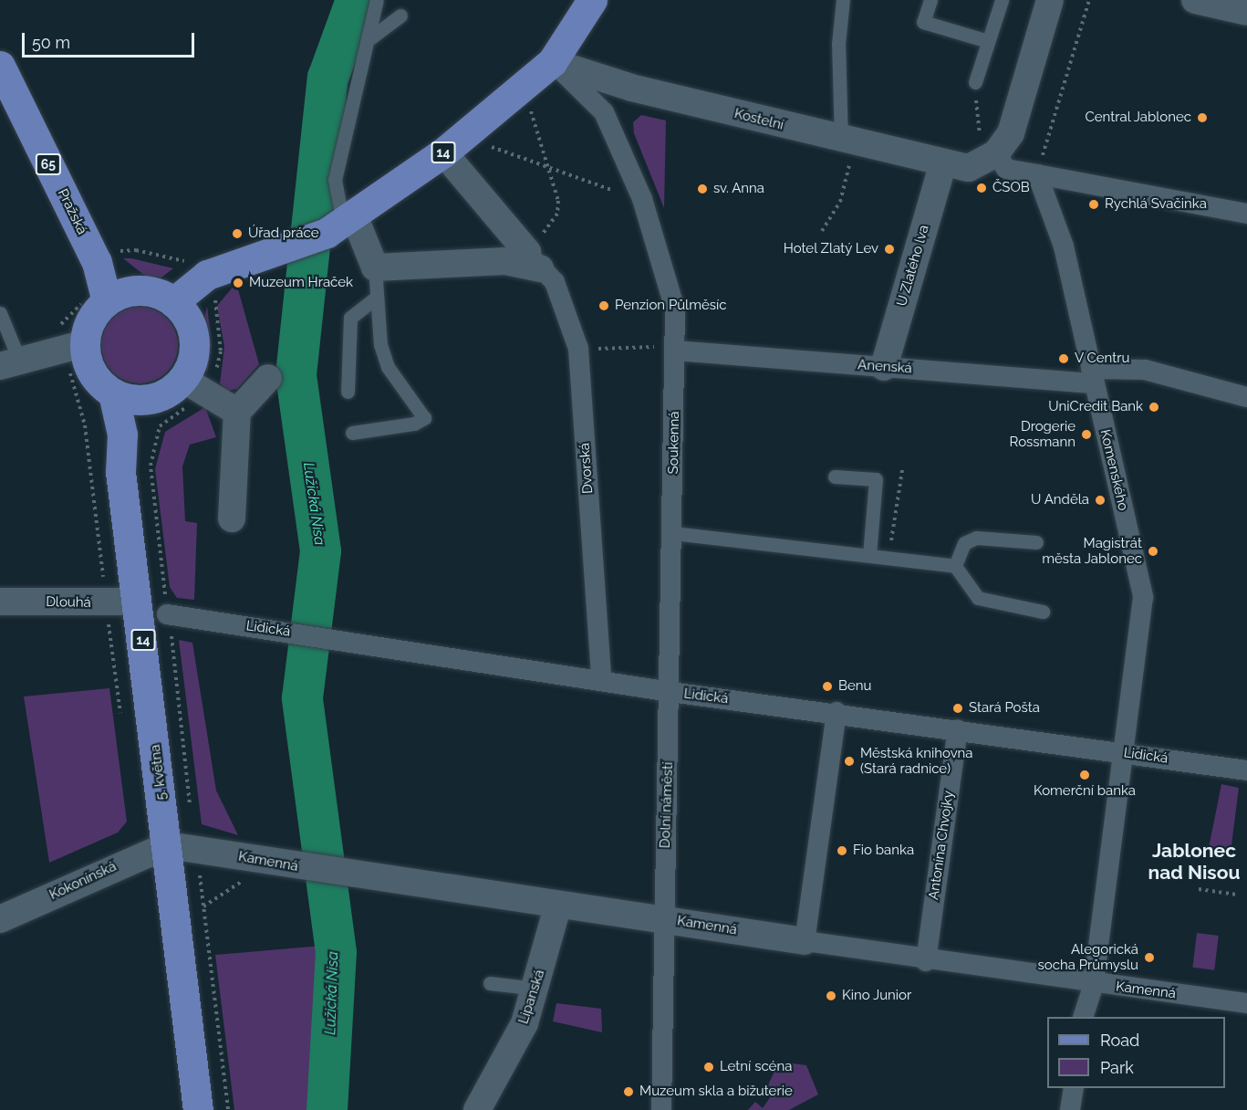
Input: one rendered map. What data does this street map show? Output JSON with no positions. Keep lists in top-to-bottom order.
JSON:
{
  "streets": {
    "main road": [
      "14",
      "65",
      "Pražská",
      "5. května"
    ],
    "street": [
      "Kostelní",
      "U Zlatého lva",
      "Anenská",
      "Soukenná",
      "Dvorská",
      "Komenského",
      "Dlouhá",
      "Lidická",
      "Dolní náměstí",
      "Antonína Chvojky",
      "Kamenná",
      "Kokonínská",
      "Lipanská"
    ]
  },
  "crossings": [
    ["Kostelní", "14"],
    ["Kostelní", "U Zlatého lva"],
    ["Kostelní", "Soukenná"],
    ["14", "65"],
    ["14", "Soukenná"],
    ["14", "5. května"],
    ["65", "Pražská"],
    ["65", "5. května"],
    ["U Zlatého lva", "Anenská"],
    ["Anenská", "Soukenná"],
    ["Anenská", "Komenského"],
    ["Soukenná", "Lidická"],
    ["Soukenná", "Dolní náměstí"],
    ["Dvorská", "Lidická"],
    ["Komenského", "Lidická"],
    ["Komenského", "Kamenná"],
    ["Dlouhá", "5. května"],
    ["Lidická", "Dolní náměstí"],
    ["Lidická", "Antonína Chvojky"],
    ["5. května", "Kamenná"],
    ["5. května", "Kokonínská"],
    ["Dolní náměstí", "Kamenná"],
    ["Antonína Chvojky", "Kamenná"],
    ["Kamenná", "Kokonínská"],
    ["Kamenná", "Lipanská"]
  ],
  "districts": ["Jablonec nad Nisou"],
  "water": ["Lužická Nisa"],
  "places": [
    "Central Jablonec",
    "ČSOB",
    "sv. Anna",
    "Rychlá Svačinka",
    "Úřad práce",
    "Hotel Zlatý Lev",
    "Muzeum Hraček",
    "Penzion Půlměsíc",
    "V Centru",
    "UniCredit Bank",
    "Drogerie Rossmann",
    "U Anděla",
    "Magistrát města Jablonec",
    "Benu",
    "Stará Pošta",
    "Městská knihovna (Stará radnice)",
    "Komerční banka",
    "Fio banka",
    "Alegorická socha Průmyslu",
    "Kino Junior",
    "Letní scéna",
    "Muzeum skla a bižuterie"
  ],
  "legend": ["Road", "Park"],
  "scale_bar": "50 m"
}
